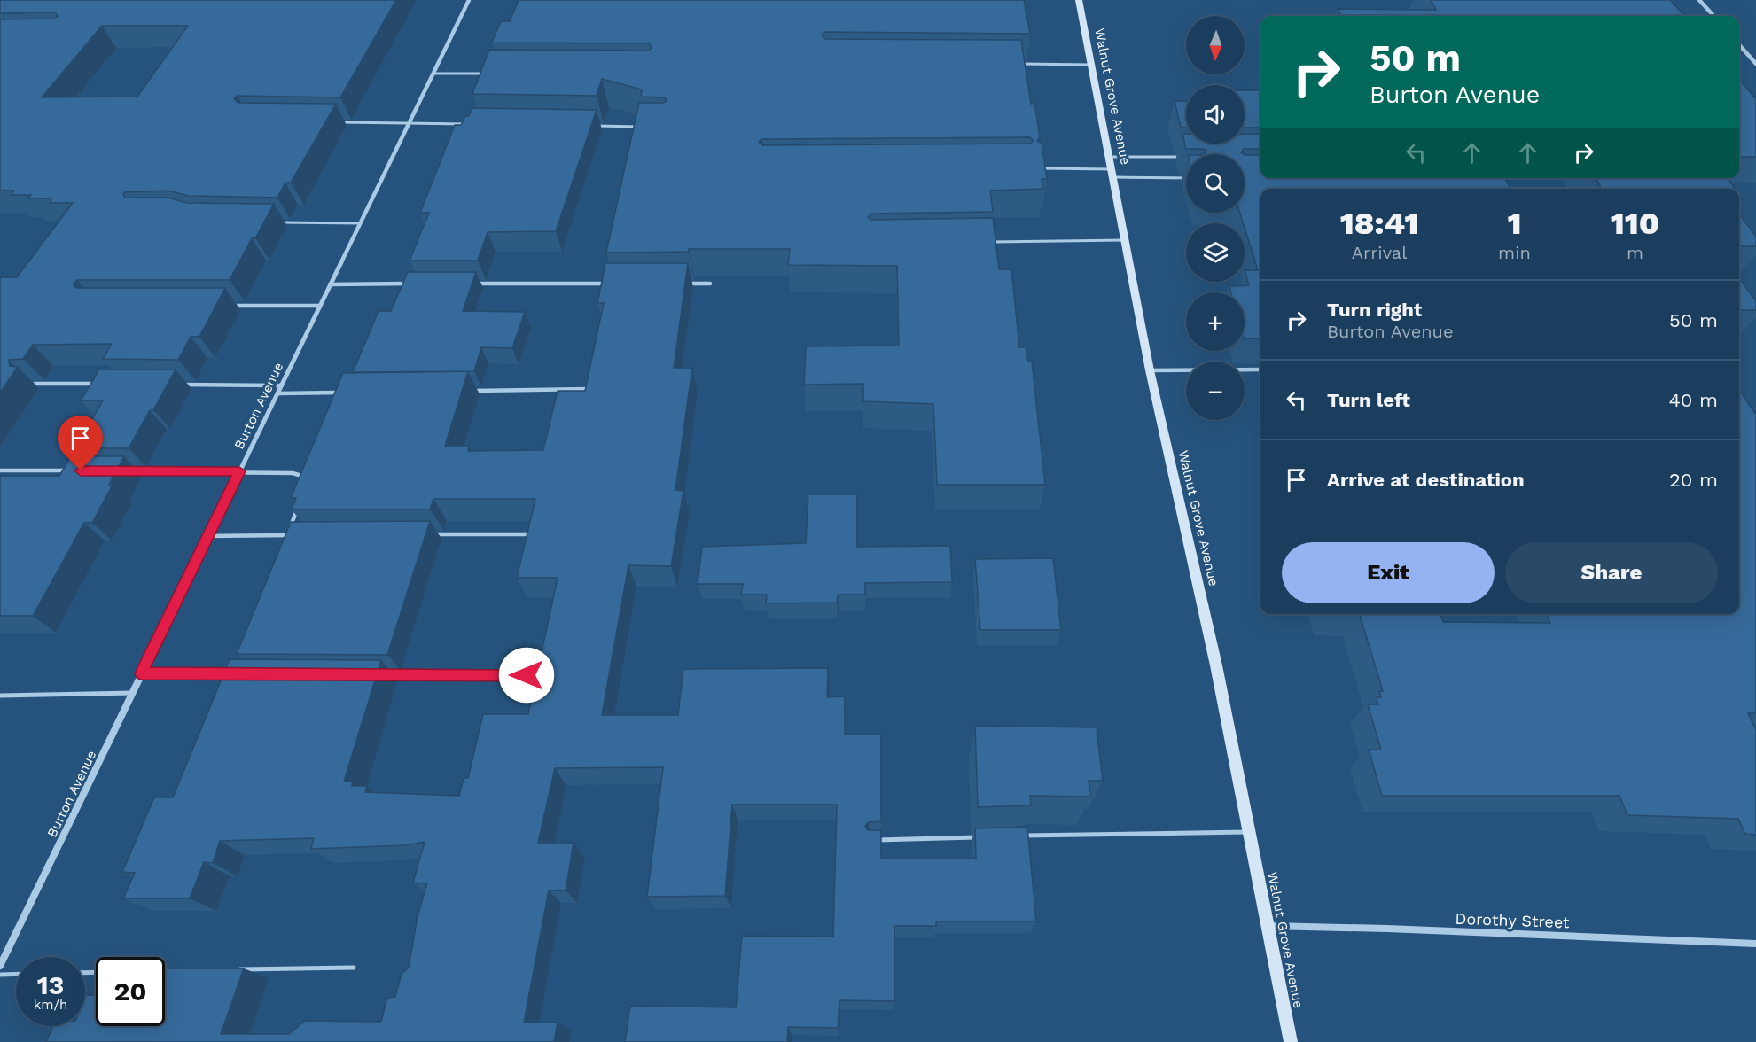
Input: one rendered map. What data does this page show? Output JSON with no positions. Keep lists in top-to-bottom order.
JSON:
{
  "streets": {
    "main road": ["Walnut Grove Avenue"],
    "street": ["Burton Avenue", "Dorothy Street"]
  },
  "crossings": [
    ["Walnut Grove Avenue", "Dorothy Street"]
  ],
  "north": "bottom",
  "page": {
    "map_buttons": ["+", "−"],
    "turn": ["50 m", "Burton Avenue"],
    "eta": [
      "18:41",
      "Arrival",
      "1",
      "min",
      "110",
      "m"
    ],
    "list": [
      {
        "name": "Turn right",
        "note": "Burton Avenue",
        "value": "50 m"
      },
      {
        "name": "Turn left",
        "value": "40 m"
      },
      {
        "name": "Arrive at destination",
        "value": "20 m"
      }
    ],
    "buttons": ["Exit", "Share"],
    "speed": "13 km/h",
    "limit": "20"
  }
}
